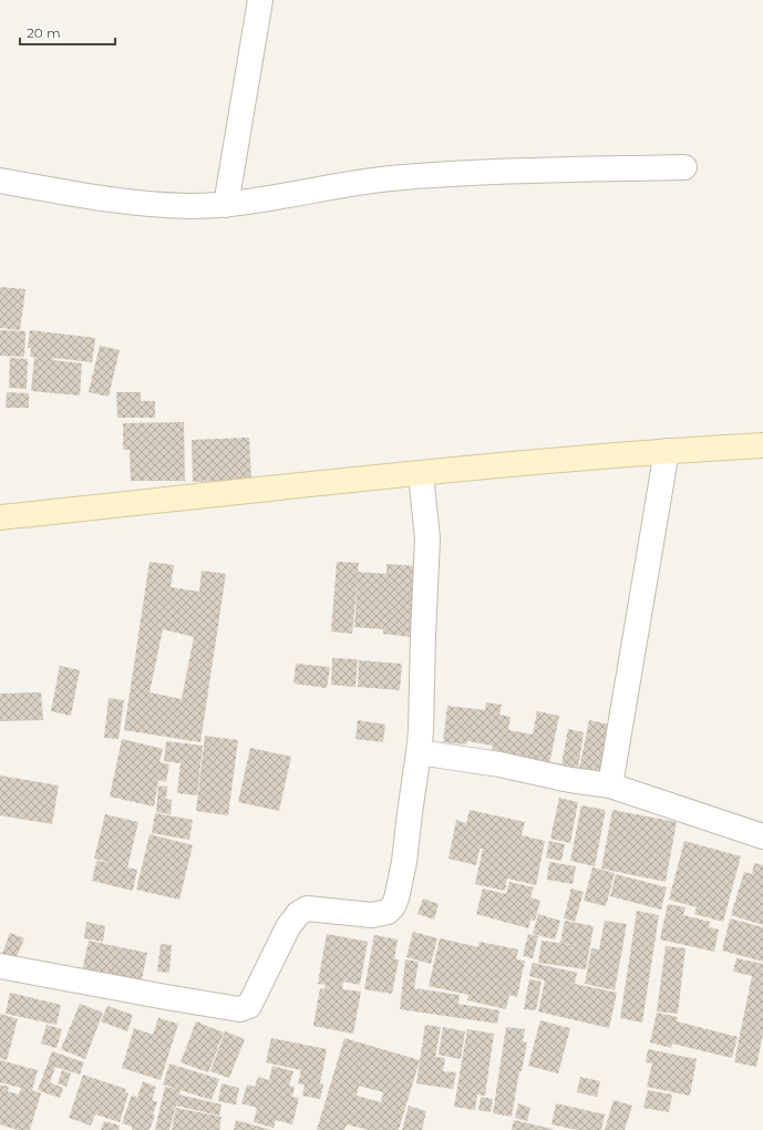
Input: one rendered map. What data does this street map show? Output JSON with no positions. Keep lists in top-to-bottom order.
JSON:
{
  "scale_bar": "20 m"
}
